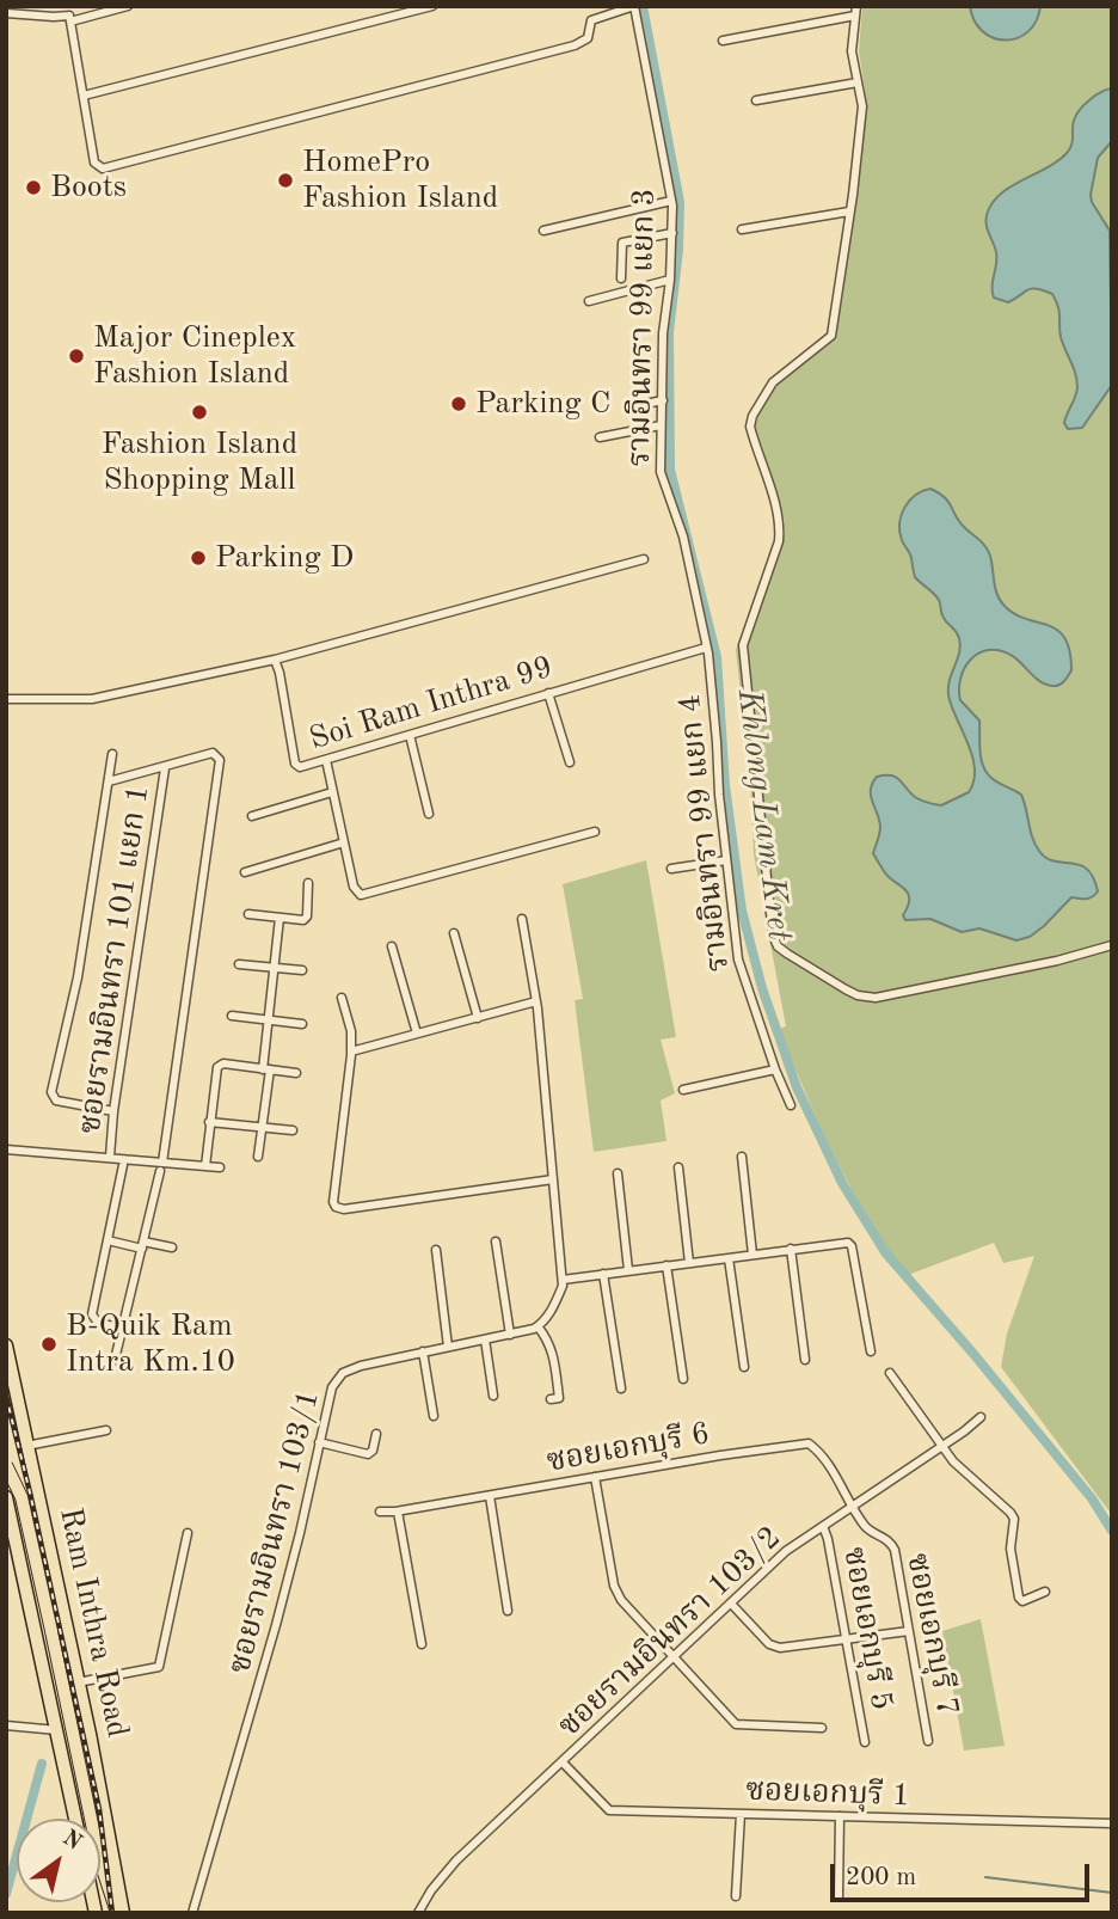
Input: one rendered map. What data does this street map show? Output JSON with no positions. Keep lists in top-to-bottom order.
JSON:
{
  "streets": {
    "highway": ["Ram Inthra Road"],
    "street": [
      "รามอินทรา 99 แยก 3",
      "Soi Ram Inthra 99",
      "รามอินทรา 99 แยก 4",
      "ซอยรามอินทรา 101 แยก 1",
      "ซอยเอกบุรี 6",
      "ซอยรามอินทรา 103/1",
      "ซอยเอกบุรี 5",
      "ซอยรามอินทรา 103/2",
      "ซอยเอกบุรี 7",
      "ซอยเอกบุรี 1"
    ]
  },
  "crossings": [
    ["รามอินทรา 99 แยก 3", "Soi Ram Inthra 99"],
    ["รามอินทรา 99 แยก 3", "รามอินทรา 99 แยก 4"],
    ["Soi Ram Inthra 99", "รามอินทรา 99 แยก 4"],
    ["ซอยเอกบุรี 6", "ซอยรามอินทรา 103/2"],
    ["ซอยเอกบุรี 6", "ซอยเอกบุรี 7"],
    ["ซอยเอกบุรี 5", "ซอยรามอินทรา 103/2"],
    ["ซอยรามอินทรา 103/2", "ซอยเอกบุรี 7"],
    ["ซอยรามอินทรา 103/2", "ซอยเอกบุรี 1"]
  ],
  "water": ["Khlong Lam Kret"],
  "places": [
    "HomePro Fashion Island",
    "Boots",
    "Major Cineplex Fashion Island",
    "Parking C",
    "Fashion Island Shopping Mall",
    "Parking D",
    "B-Quik Ram Intra Km.10"
  ],
  "scale_bar": "200 m",
  "north": "top right"
}
